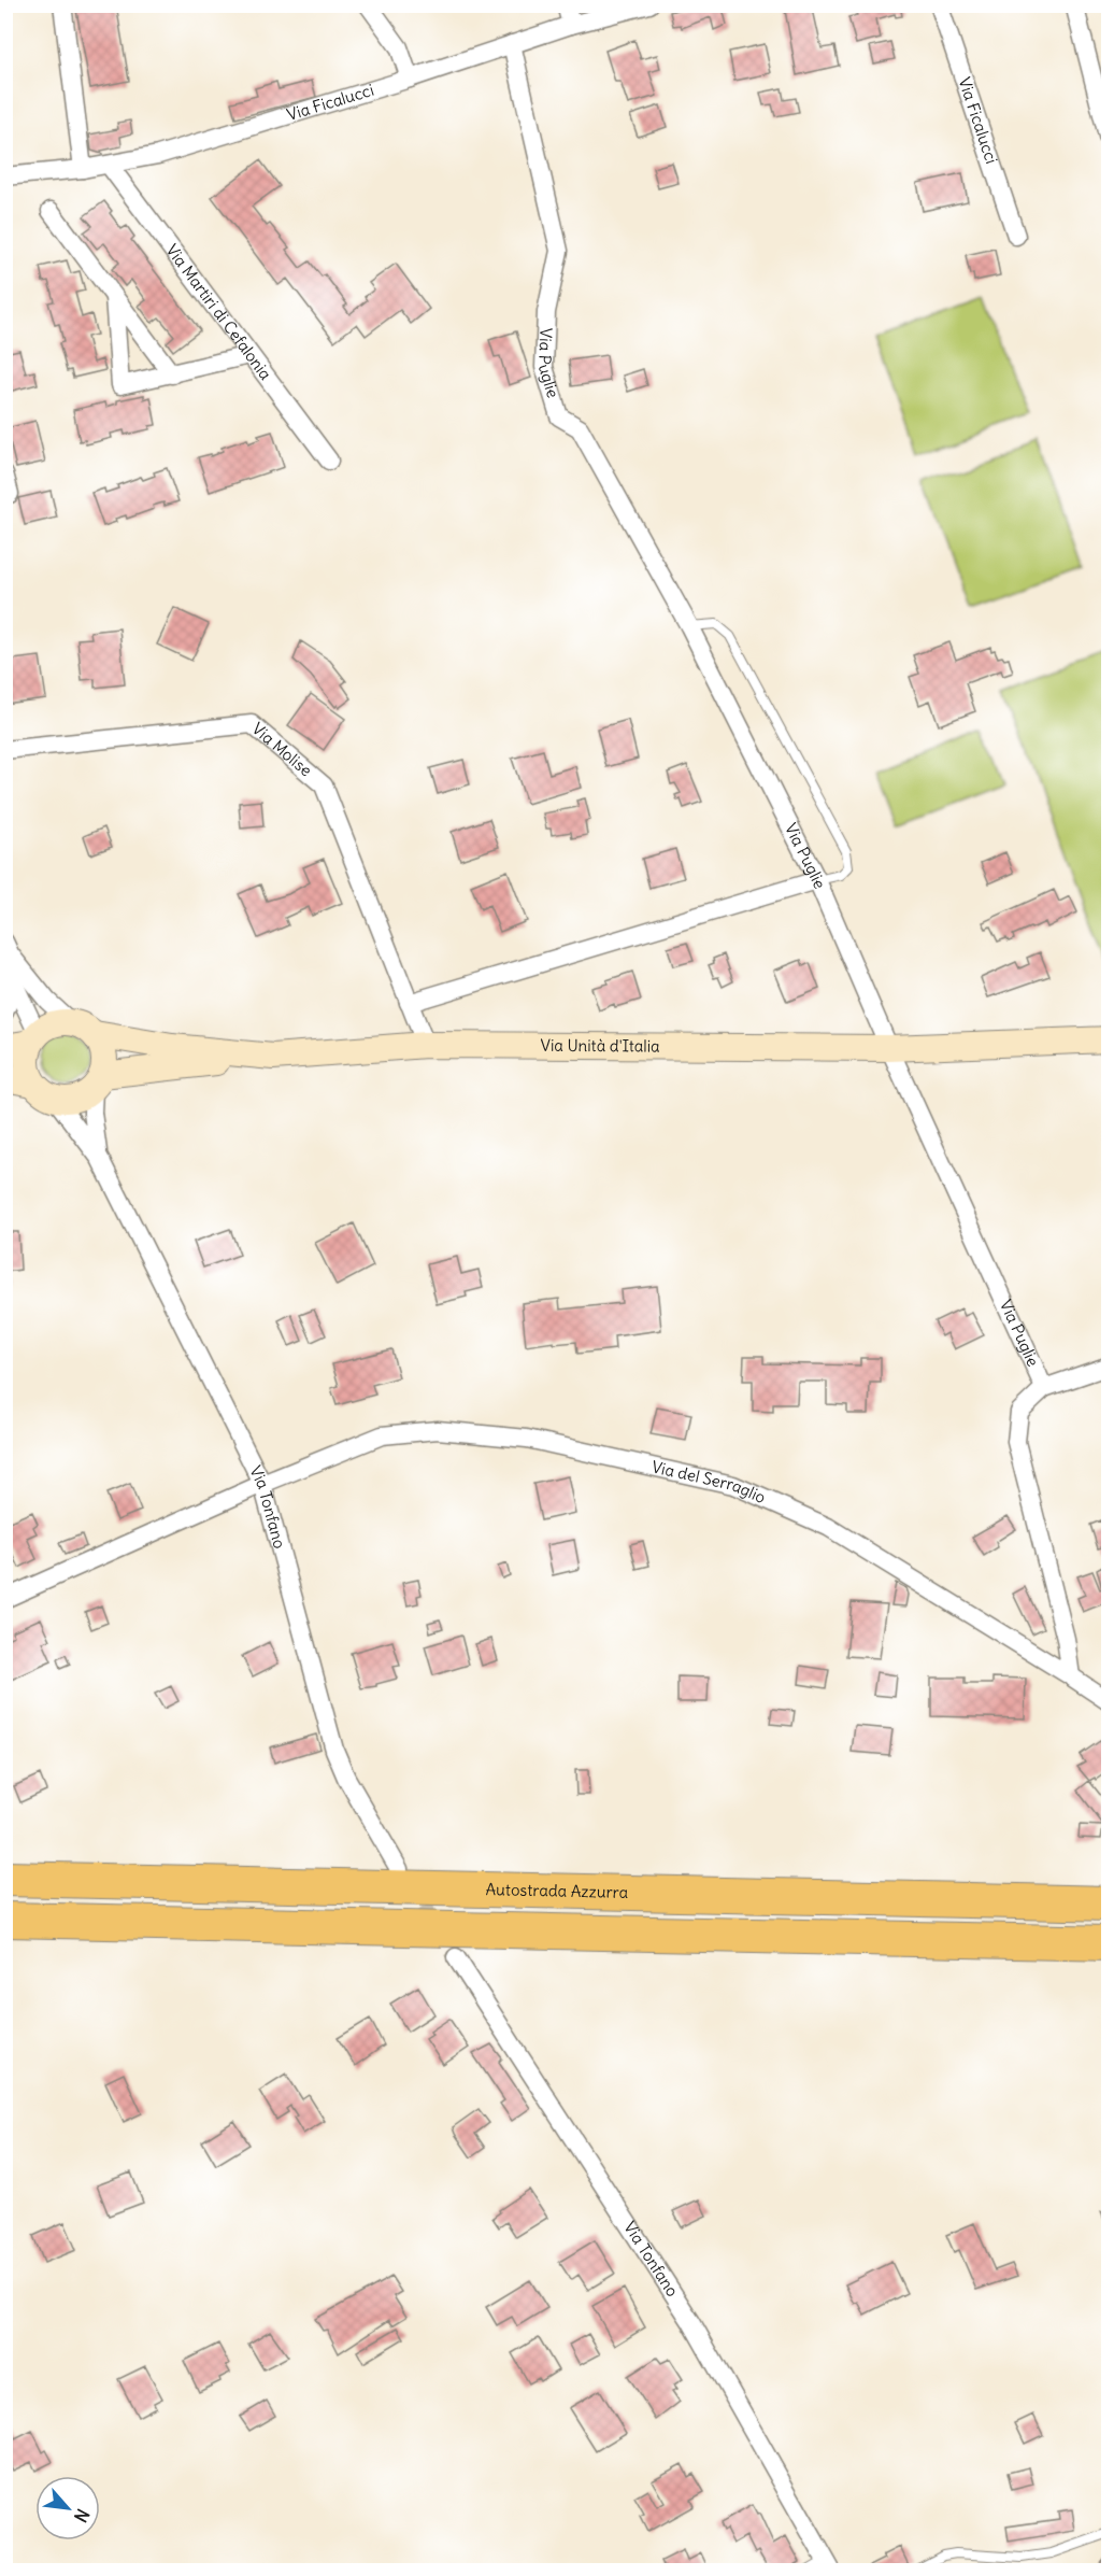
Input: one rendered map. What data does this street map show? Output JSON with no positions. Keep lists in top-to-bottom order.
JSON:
{
  "streets": {
    "highway": ["Autostrada Azzurra"],
    "main road": ["Via Unità d'Italia"],
    "street": [
      "Via Ficalucci",
      "Via Martiri di Cefalonia",
      "Via Puglie",
      "Via Molise",
      "Via del Serraglio",
      "Via Tonfano"
    ]
  },
  "crossings": [
    ["Via Ficalucci", "Via Martiri di Cefalonia"],
    ["Via Ficalucci", "Via Puglie"],
    ["Via Puglie", "Via Unità d'Italia"],
    ["Via Molise", "Via Unità d'Italia"],
    ["Via del Serraglio", "Via Tonfano"]
  ],
  "north": "bottom right"
}
